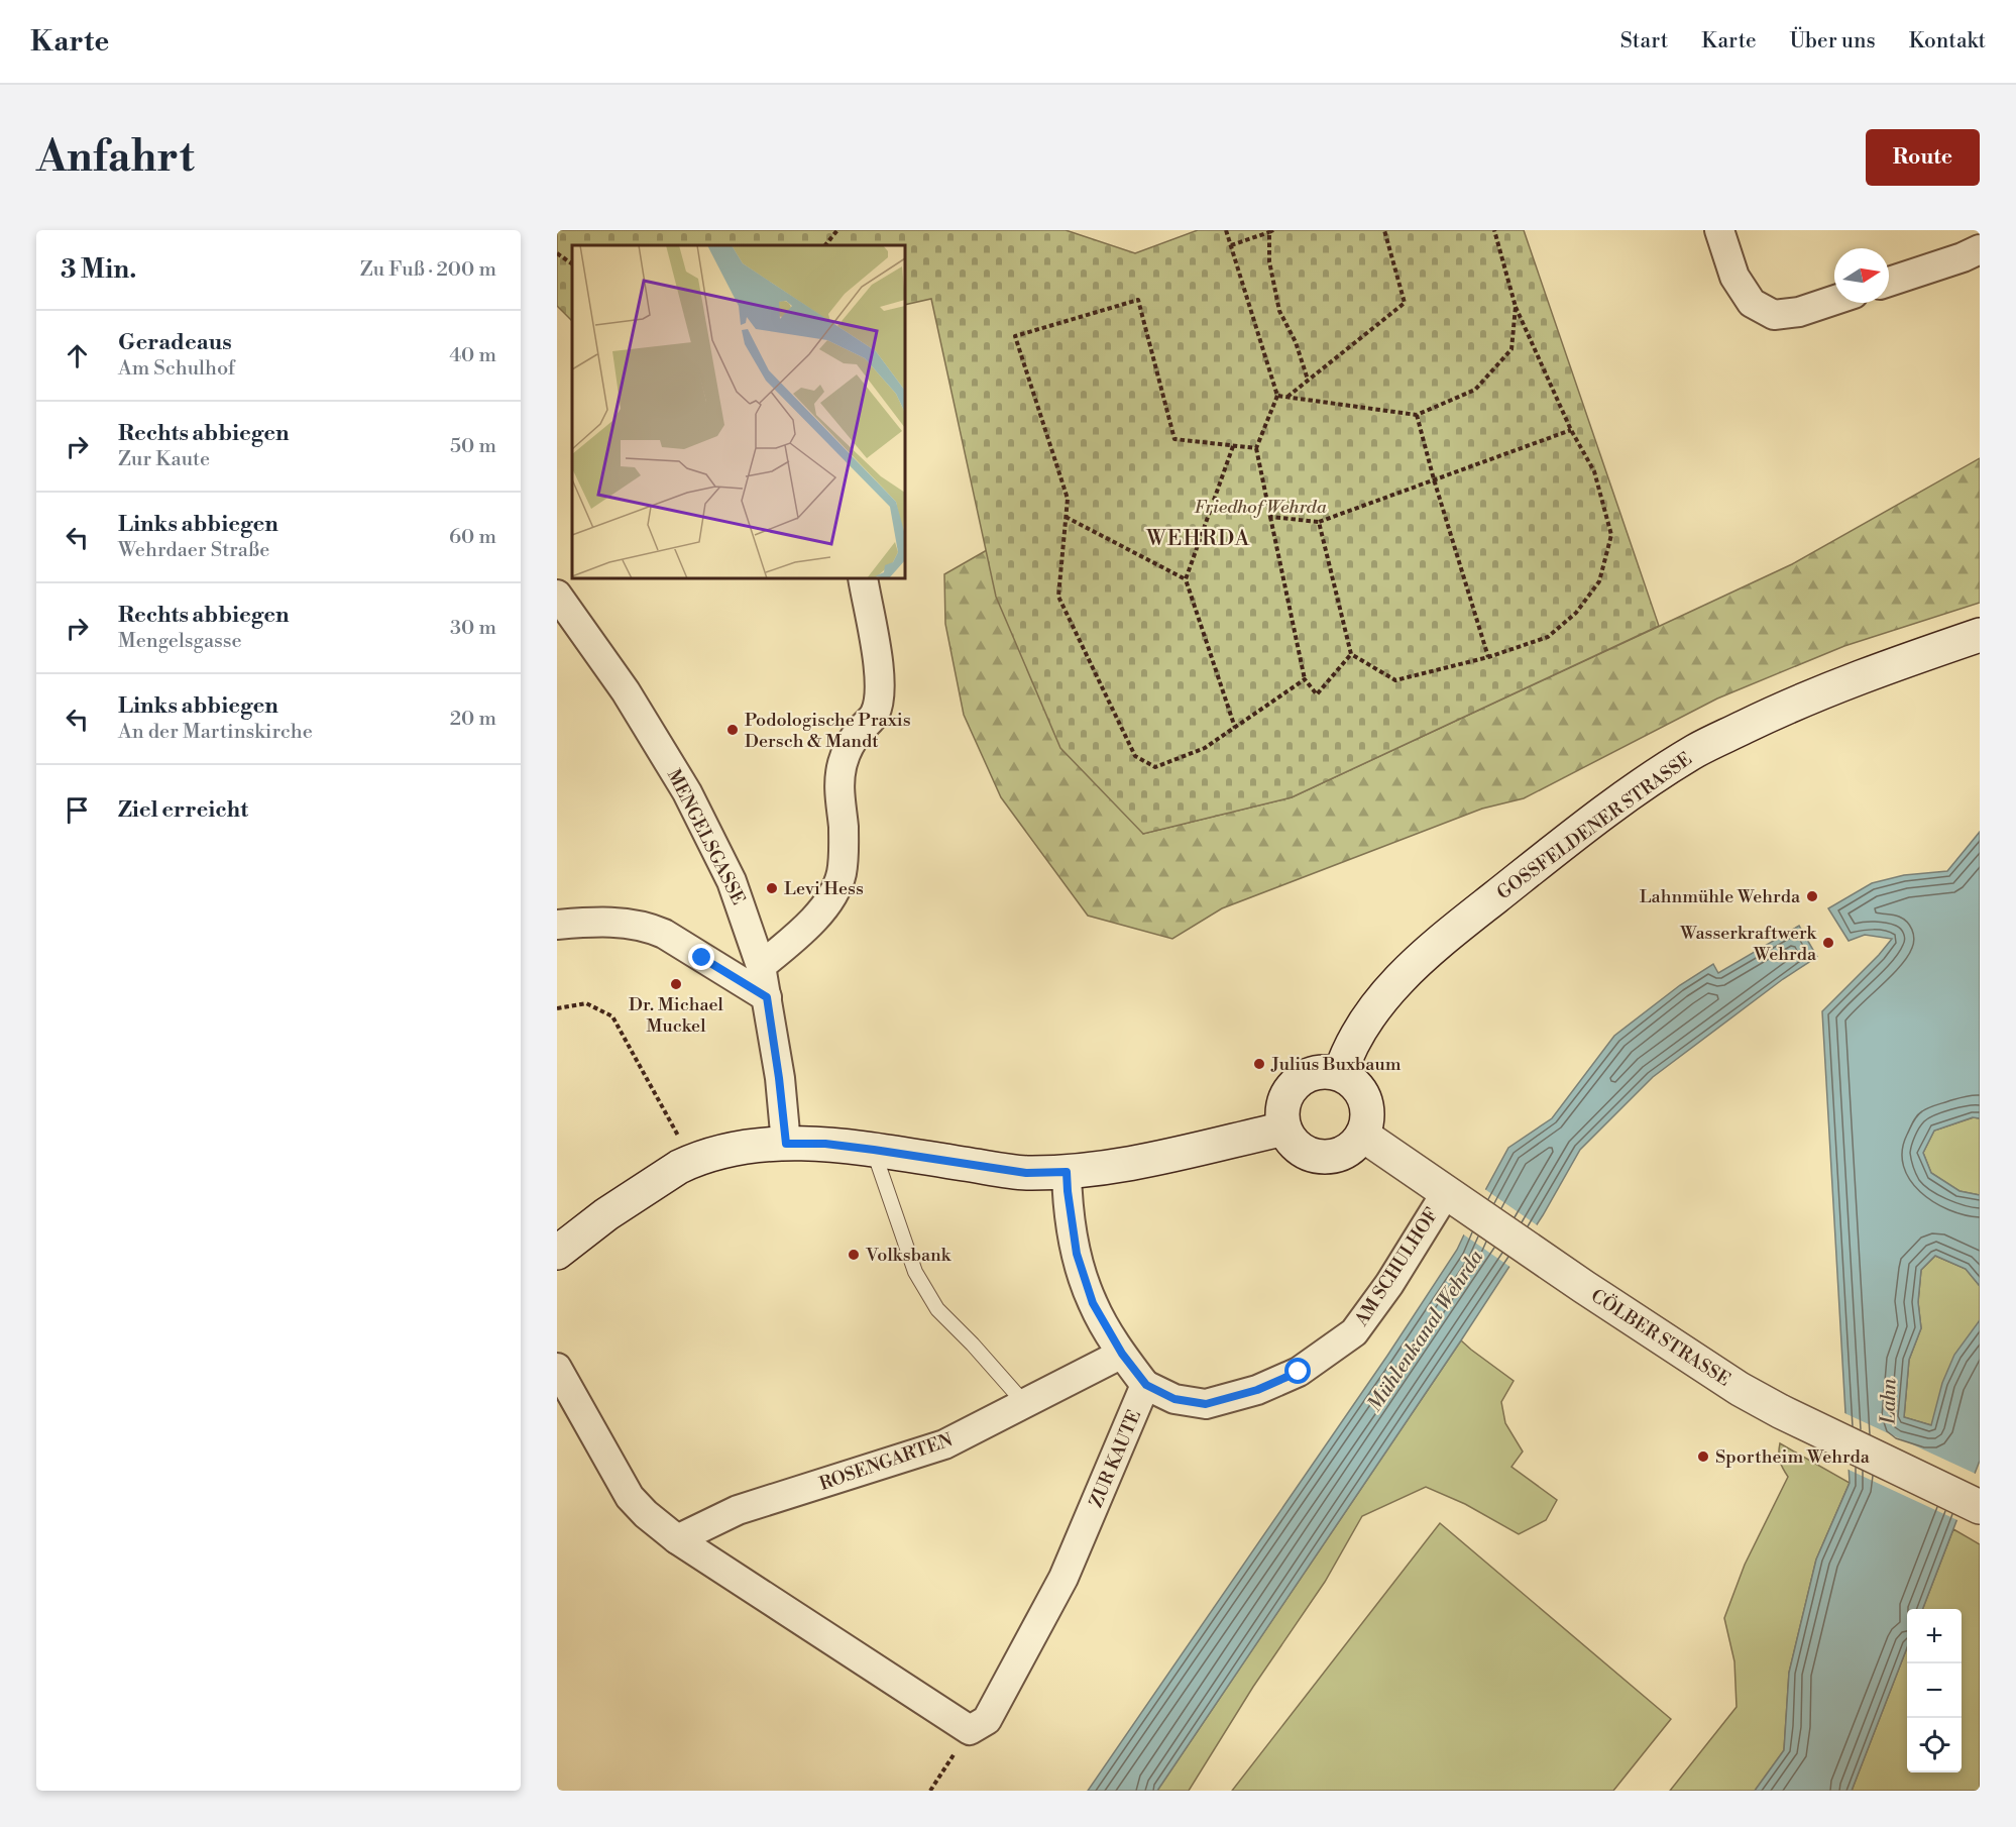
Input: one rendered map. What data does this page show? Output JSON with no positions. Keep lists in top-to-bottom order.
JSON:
{
  "streets": {
    "main road": ["GOSSFELDENER STRASSE", "CÖLBER STRASSE"],
    "street": [
      "MENGELSGASSE",
      "AM SCHULHOF",
      "ZUR KAUTE",
      "ROSENGARTEN"
    ]
  },
  "crossings": [
    ["GOSSFELDENER STRASSE", "CÖLBER STRASSE"],
    ["AM SCHULHOF", "CÖLBER STRASSE"],
    ["AM SCHULHOF", "ZUR KAUTE"]
  ],
  "districts": ["WEHRDA"],
  "water": ["Mühlenkanal Wehrda", "Lahn"],
  "parks": ["Friedhof Wehrda"],
  "places": [
    "Podologische Praxis Dersch & Mandt",
    "Levi Hess",
    "Lahnmühle Wehrda",
    "Wasserkraftwerk Wehrda",
    "Dr. Michael Muckel",
    "Julius Buxbaum",
    "Volksbank",
    "Sportheim Wehrda"
  ],
  "north": "right",
  "page": {
    "header": "Karte",
    "nav": [
      "Start",
      "Karte",
      "Über uns",
      "Kontakt"
    ],
    "buttons": "Route",
    "title": "Anfahrt",
    "heading": ["3 Min.", "Zu Fuß · 200 m"],
    "list": [
      ["Geradeaus", "Am Schulhof", "40 m"],
      ["Rechts abbiegen", "Zur Kaute", "50 m"],
      ["Links abbiegen", "Wehrdaer Straße", "60 m"],
      ["Rechts abbiegen", "Mengelsgasse", "30 m"],
      ["Links abbiegen", "An der Martinskirche", "20 m"],
      "Ziel erreicht"
    ],
    "map_buttons": ["+", "−"]
  }
}
